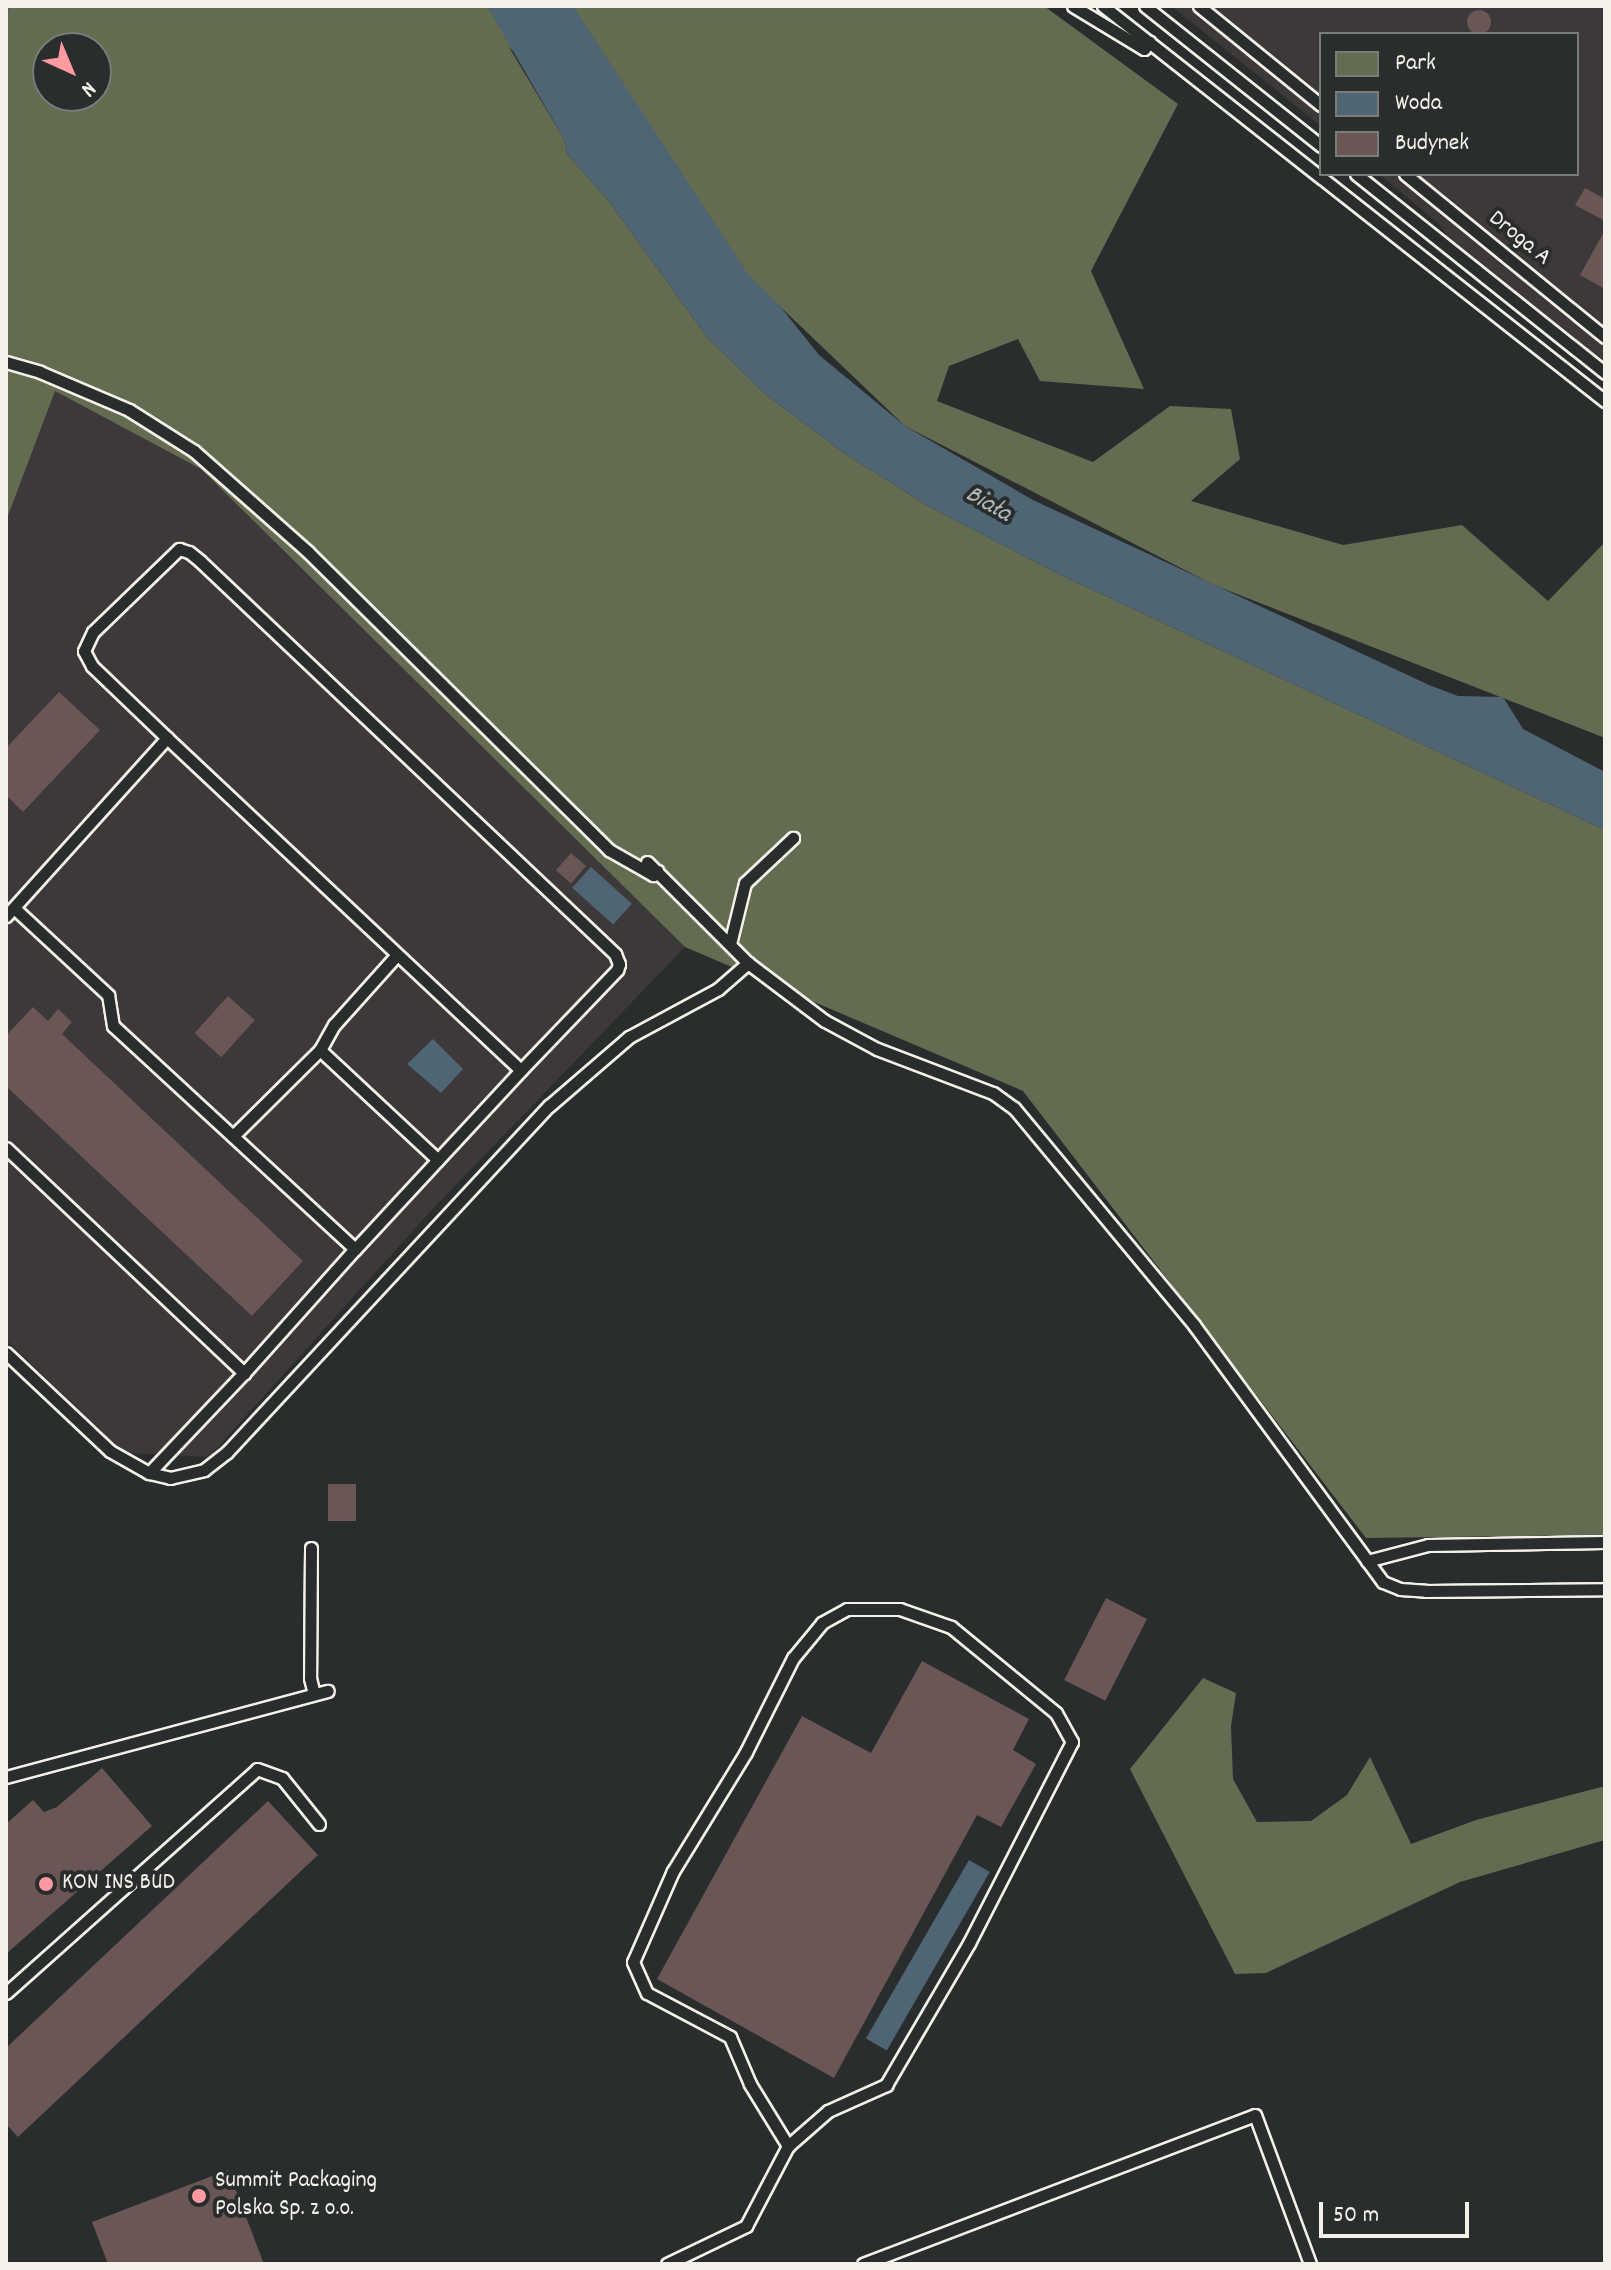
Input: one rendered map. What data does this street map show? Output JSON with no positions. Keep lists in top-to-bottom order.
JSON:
{
  "streets": {
    "lane": ["Droga A"]
  },
  "water": ["Biała"],
  "places": ["KON INS BUD", "Summit Packaging Polska Sp. z o.o."],
  "legend": ["Park", "Woda", "Budynek"],
  "scale_bar": "50 m",
  "north": "bottom right"
}
